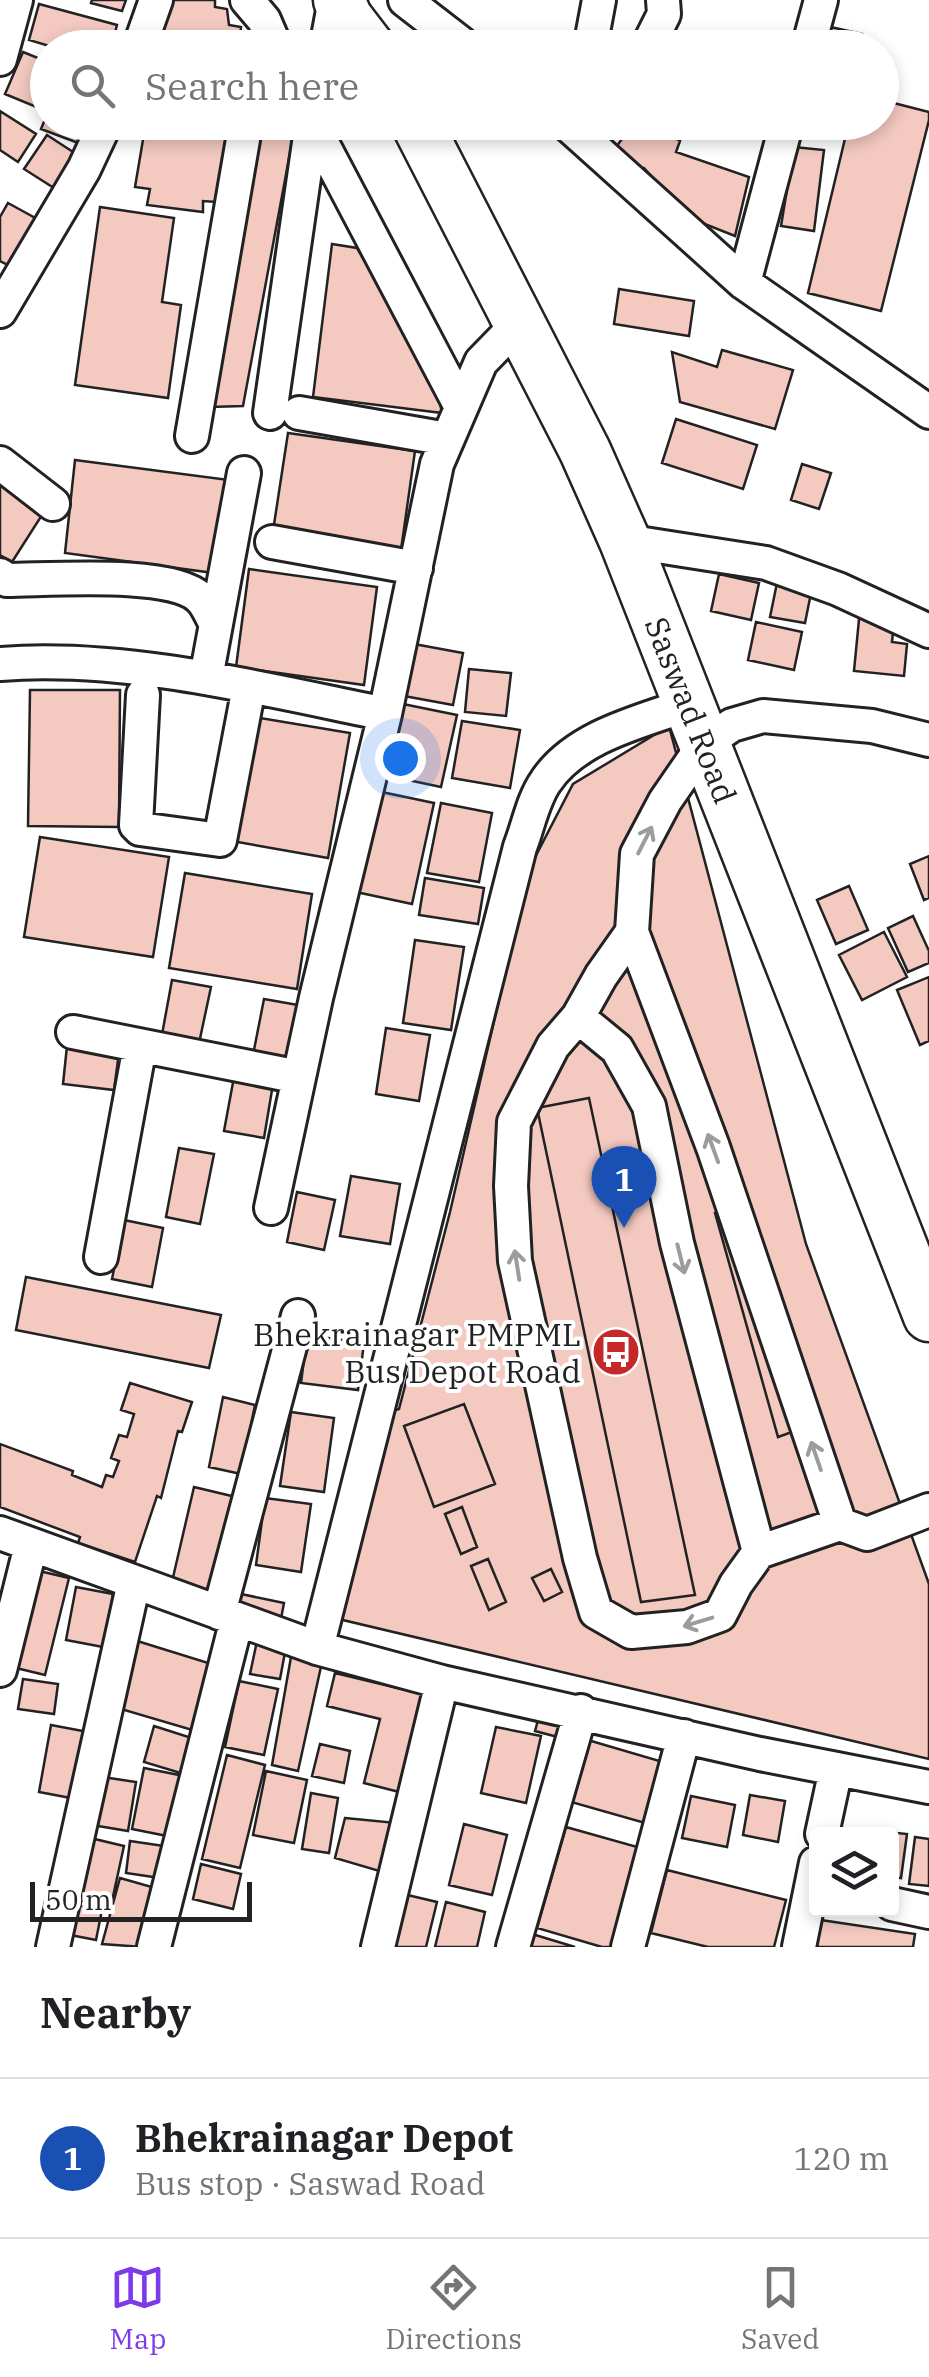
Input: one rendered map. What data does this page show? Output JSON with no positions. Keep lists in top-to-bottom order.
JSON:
{
  "streets": {
    "highway": ["Saswad Road"]
  },
  "places": {
    "bus stop": ["Bhekrainagar PMPML Bus Depot Road"]
  },
  "scale_bar": "50 m",
  "page": {
    "search": "Search here",
    "pins": "1",
    "scale": "50 m",
    "heading": "Nearby",
    "list": [
      {
        "mark": "1",
        "name": "Bhekrainagar Depot",
        "note": "Bus stop · Saswad Road",
        "value": "120 m"
      }
    ],
    "nav": ["Map", "Directions", "Saved"]
  }
}
